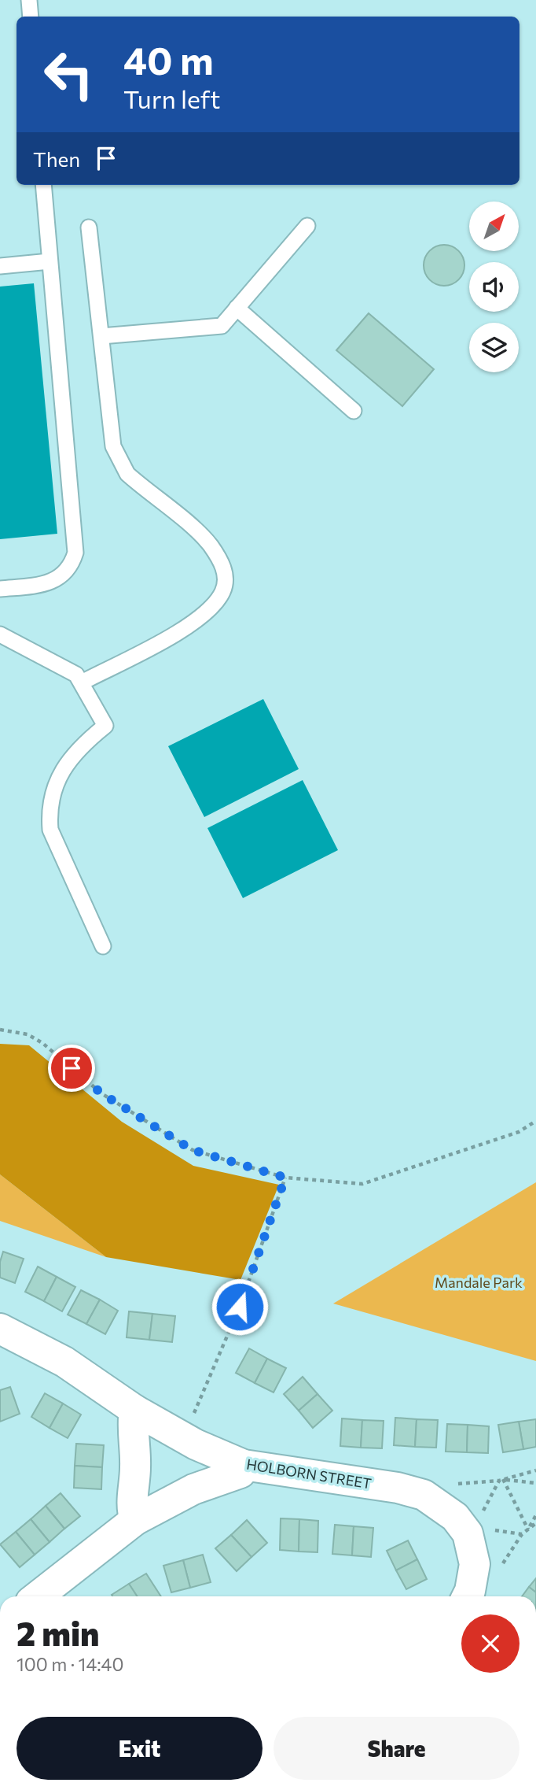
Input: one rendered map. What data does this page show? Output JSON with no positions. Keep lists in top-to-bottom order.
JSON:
{
  "streets": {
    "street": ["HOLBORN STREET"]
  },
  "parks": ["Mandale Park"],
  "north": "top right",
  "page": {
    "turn": ["40 m", "Turn left"],
    "then": "Then",
    "heading": ["2 min", "100 m · 14:40"],
    "buttons": ["Exit", "Share"]
  }
}
